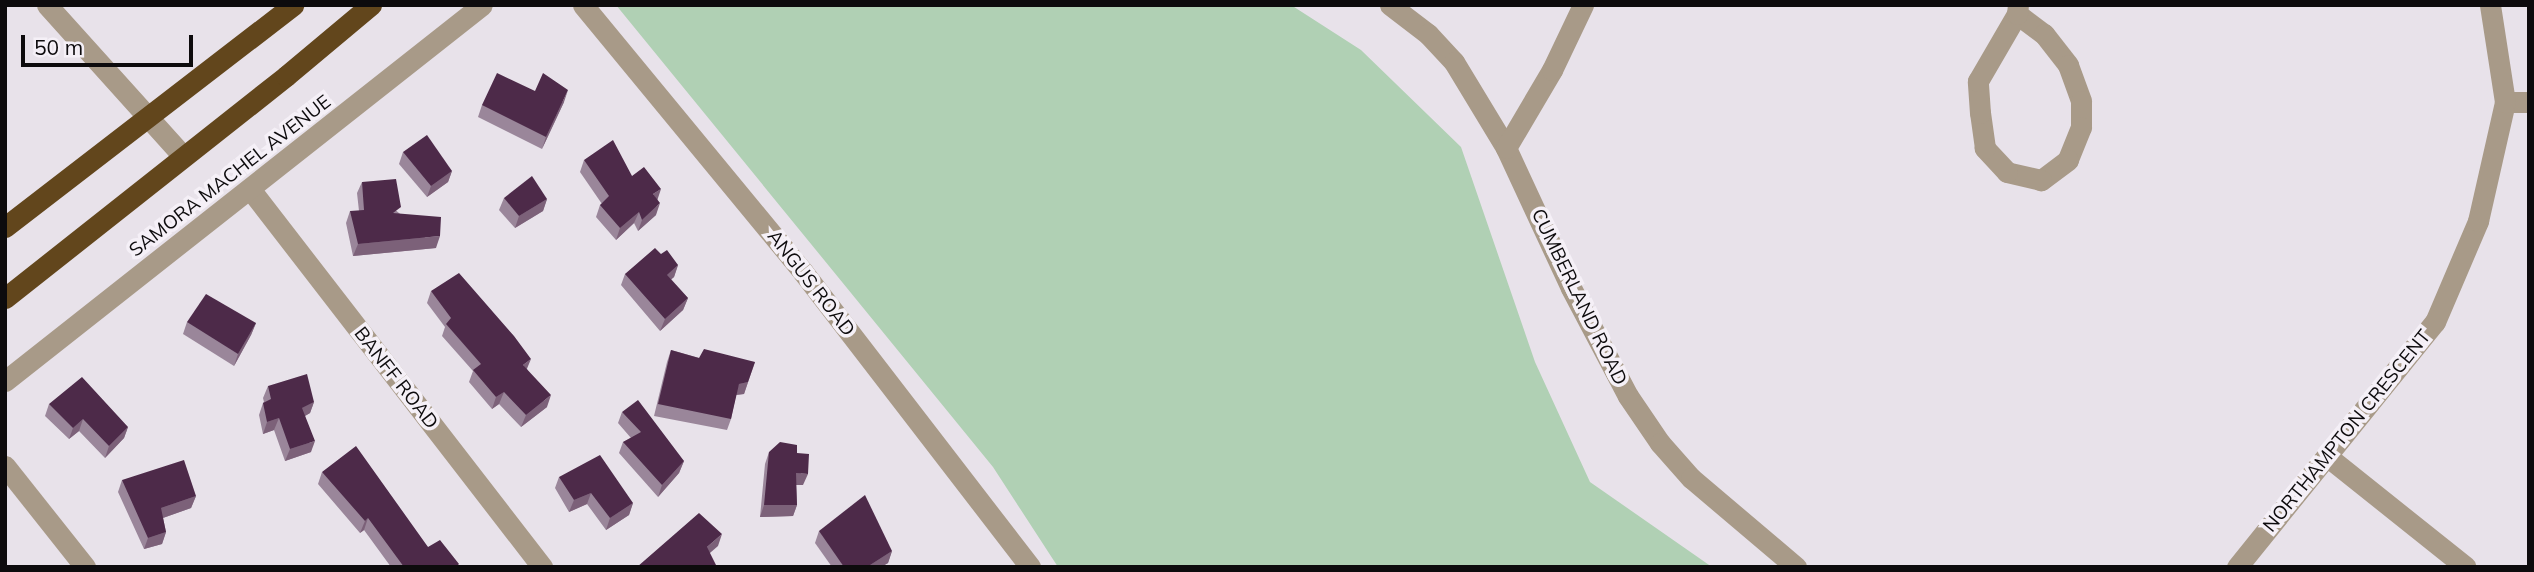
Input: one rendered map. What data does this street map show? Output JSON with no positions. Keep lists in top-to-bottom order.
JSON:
{
  "streets": {
    "street": [
      "SAMORA MACHEL AVENUE",
      "ANGUS ROAD",
      "CUMBERLAND ROAD",
      "BANFF ROAD",
      "NORTHAMPTON CRESCENT"
    ]
  },
  "crossings": [
    ["SAMORA MACHEL AVENUE", "BANFF ROAD"]
  ],
  "scale_bar": "50 m"
}
